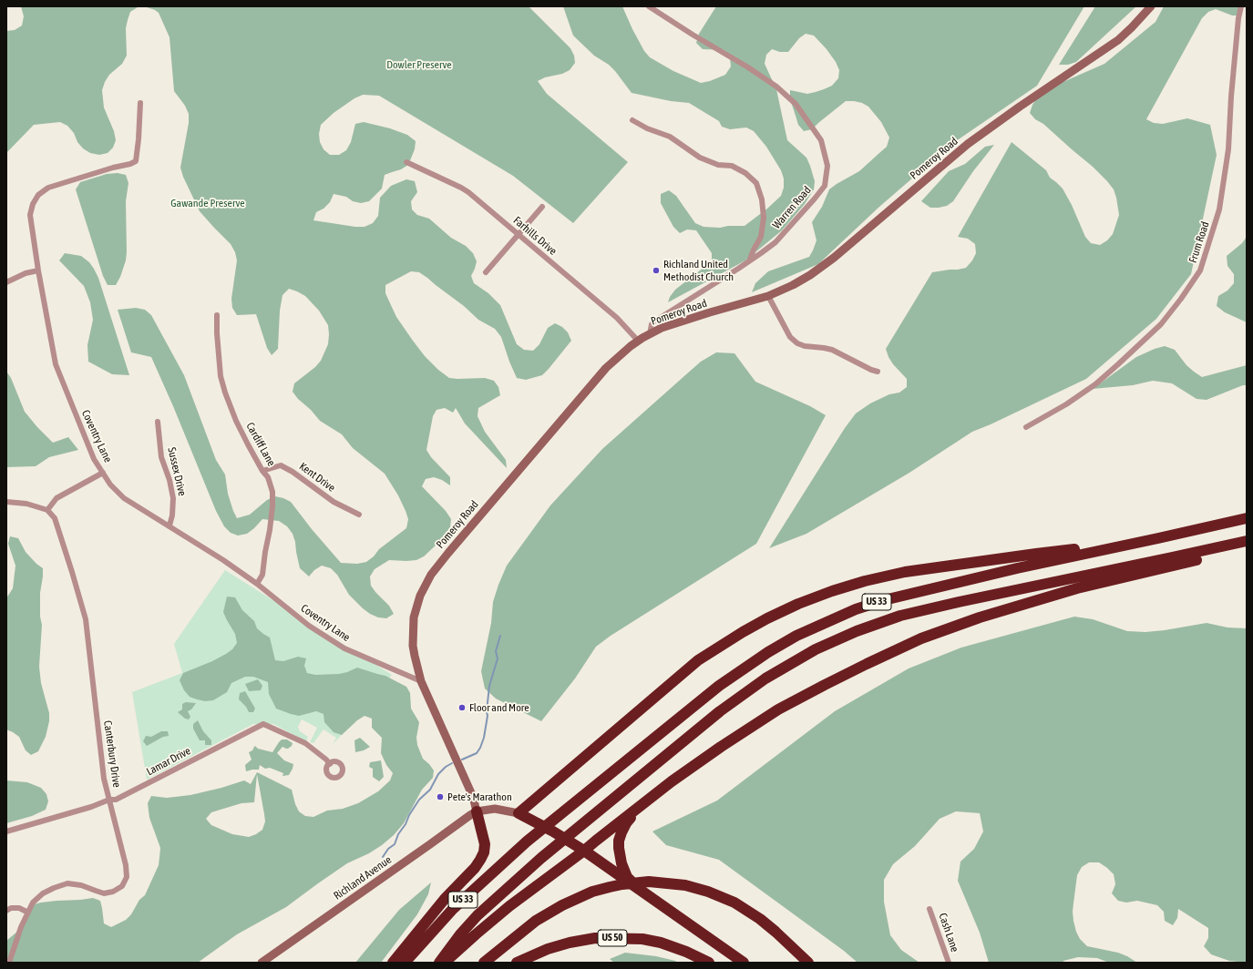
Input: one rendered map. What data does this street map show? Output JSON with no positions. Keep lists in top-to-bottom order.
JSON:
{
  "streets": {
    "highway": ["US 33", "US 50"],
    "street": [
      "Pomeroy Road",
      "Warren Road",
      "Farhills Drive",
      "Frum Road",
      "Coventry Lane",
      "Cardiff Lane",
      "Sussex Drive",
      "Kent Drive",
      "Canterbury Drive",
      "Lamar Drive",
      "Richland Avenue",
      "Cash Lane"
    ]
  },
  "crossings": [
    ["Pomeroy Road", "Warren Road"],
    ["Pomeroy Road", "Farhills Drive"],
    ["Pomeroy Road", "Coventry Lane"],
    ["Pomeroy Road", "Richland Avenue"],
    ["Coventry Lane", "Cardiff Lane"],
    ["Coventry Lane", "Sussex Drive"],
    ["Cardiff Lane", "Kent Drive"],
    ["Canterbury Drive", "Lamar Drive"]
  ],
  "parks": ["Dowler Preserve", "Gawande Preserve"],
  "places": ["Richland United Methodist Church", "Floor and More", "Pete's Marathon"]
}
